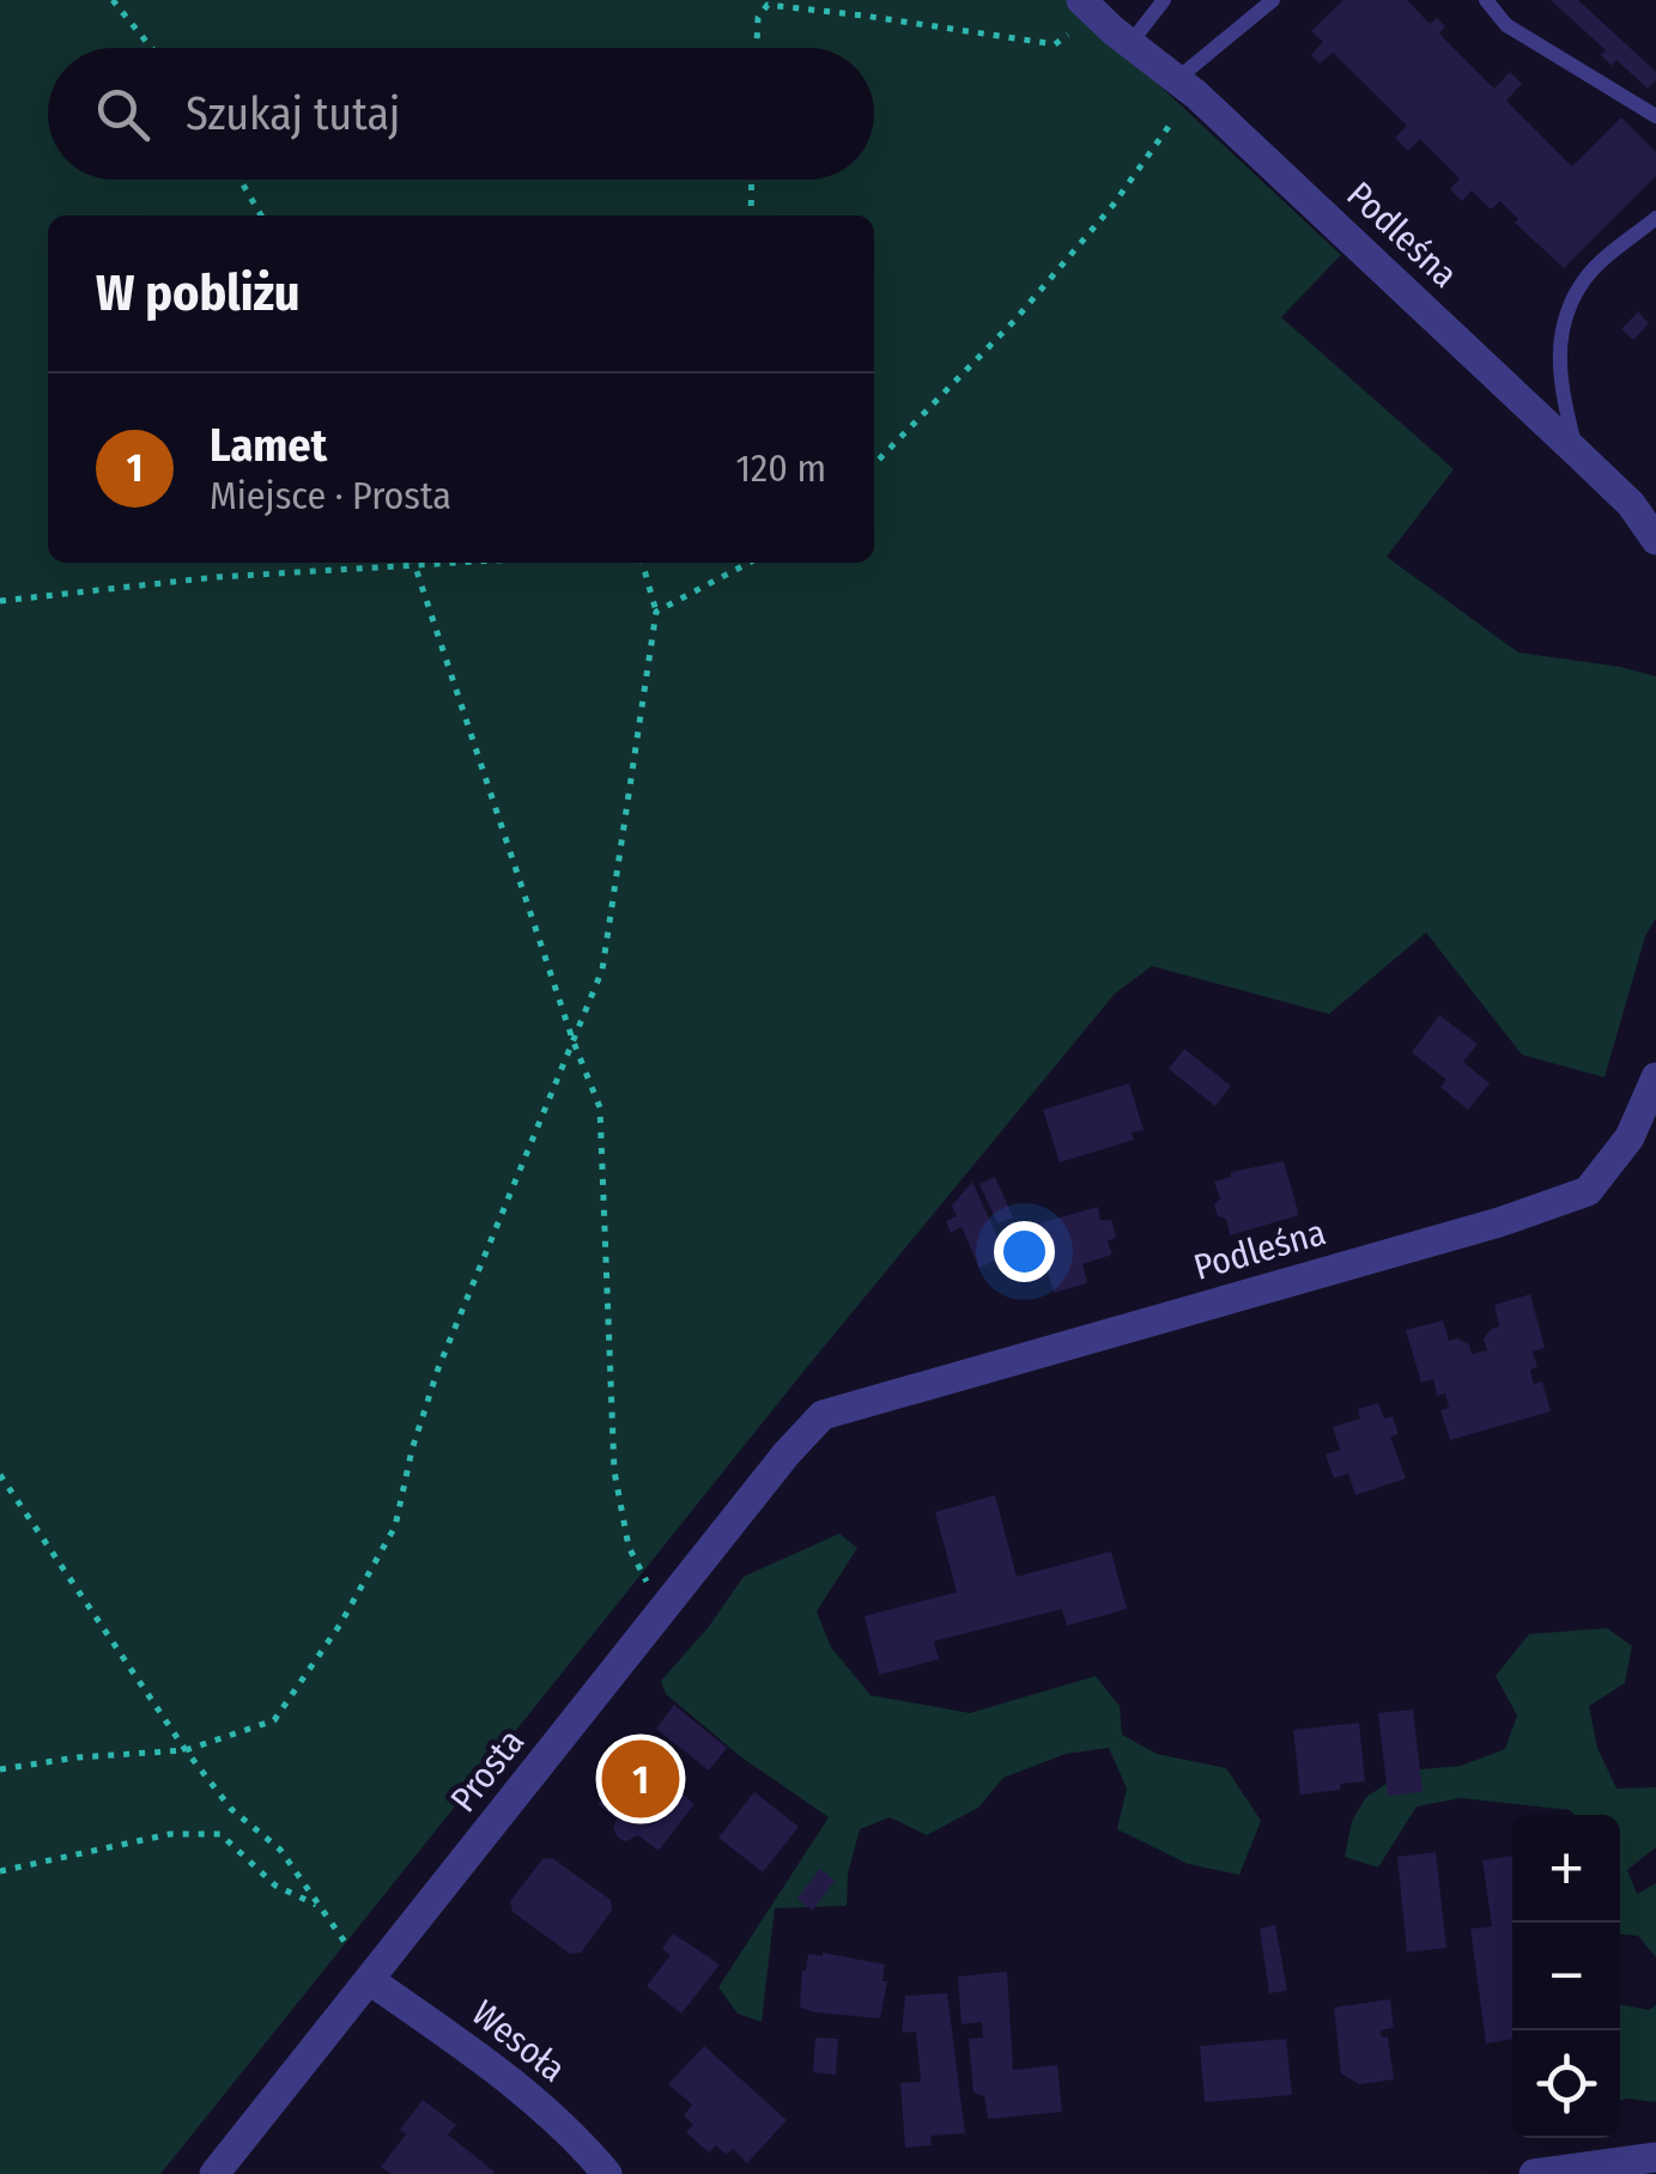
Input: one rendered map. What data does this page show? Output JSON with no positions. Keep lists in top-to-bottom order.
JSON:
{
  "streets": {
    "street": ["Podleśna", "Prosta", "Wesoła"]
  },
  "crossings": [
    ["Podleśna", "Prosta"],
    ["Prosta", "Wesoła"]
  ],
  "page": {
    "search": "Szukaj tutaj",
    "heading": "W pobliżu",
    "list": [
      {
        "mark": "1",
        "name": "Lamet",
        "note": "Miejsce · Prosta",
        "value": "120 m"
      }
    ],
    "pins": "1",
    "map_buttons": ["+", "−"]
  }
}
